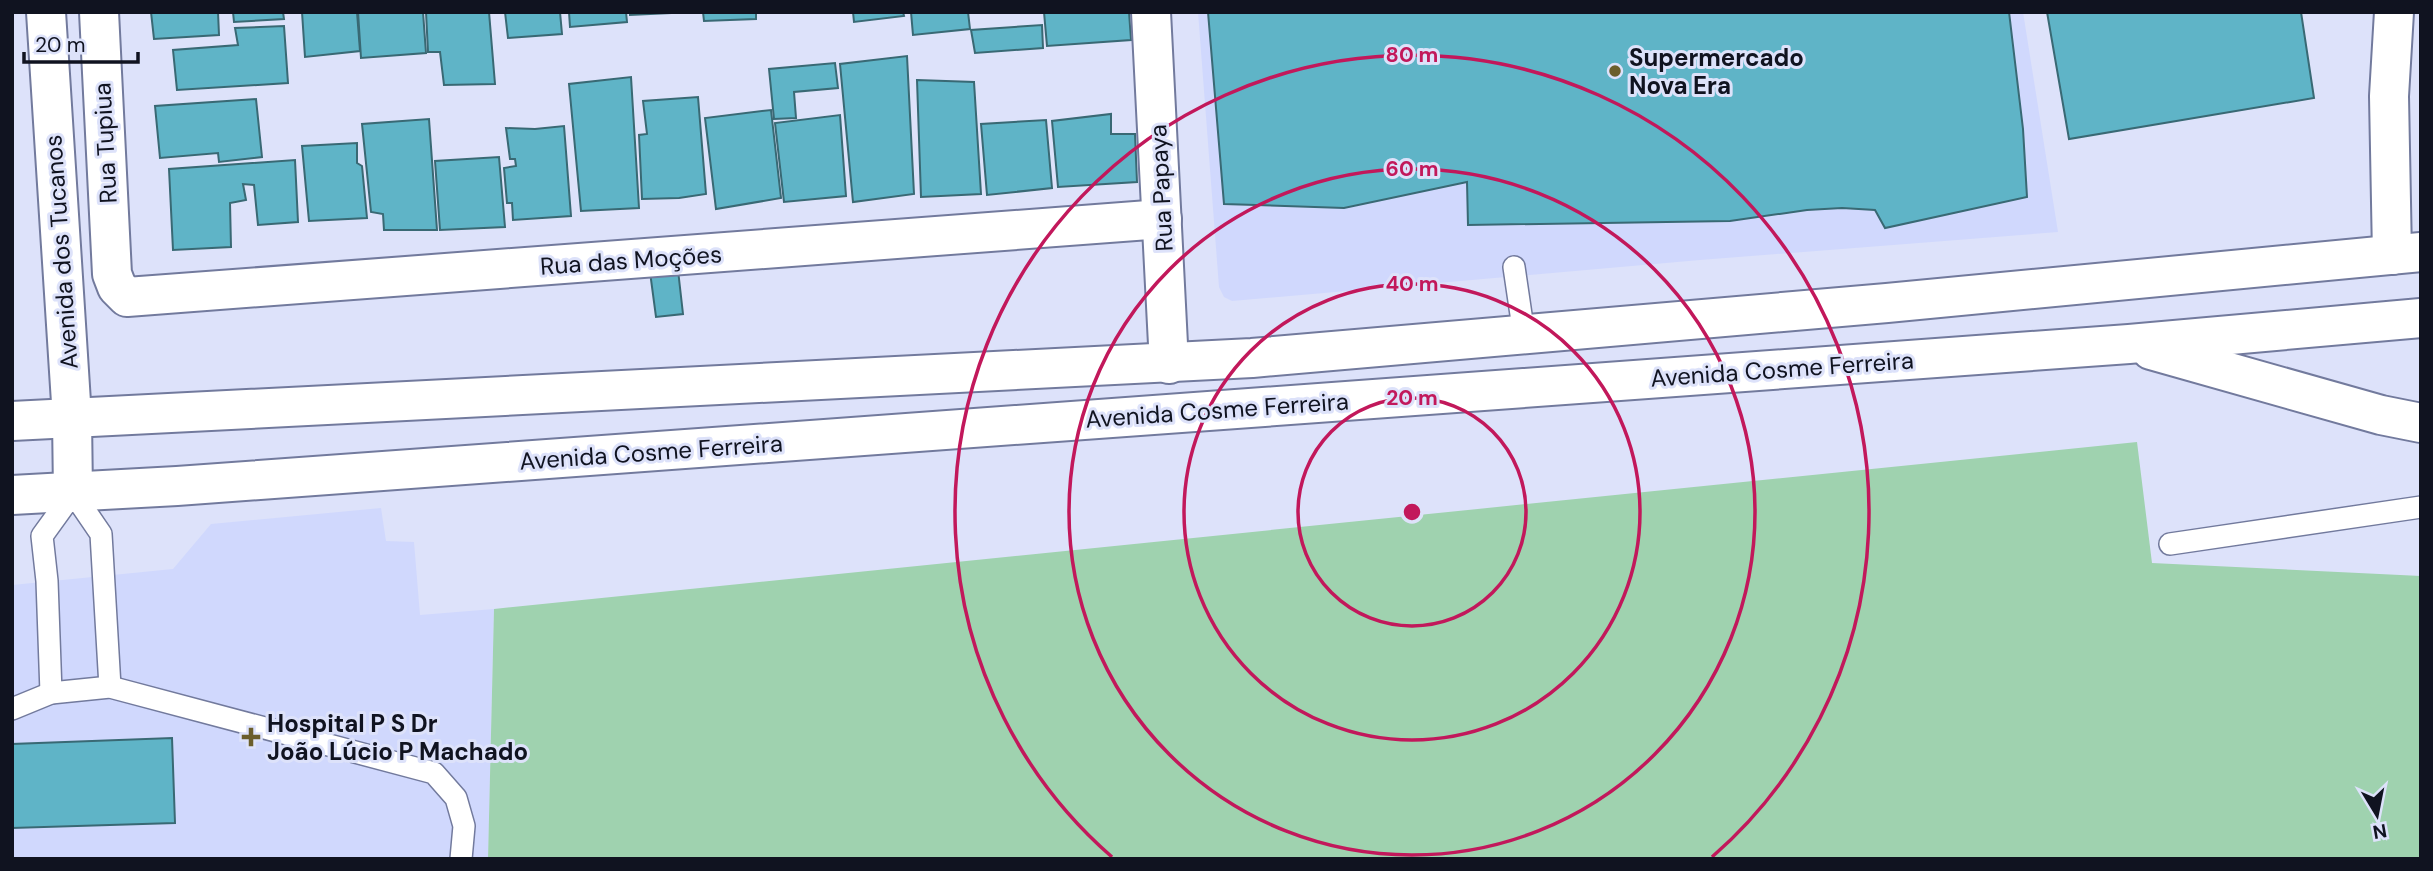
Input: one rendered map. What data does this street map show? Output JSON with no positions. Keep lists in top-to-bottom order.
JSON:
{
  "streets": {
    "main road": [
      "Rua Tupiua",
      "Rua Papaya",
      "Avenida dos Tucanos",
      "Rua das Moções",
      "Avenida Cosme Ferreira"
    ]
  },
  "crossings": [
    ["Rua Tupiua", "Rua das Moções"],
    ["Rua Papaya", "Rua das Moções"],
    ["Rua Papaya", "Avenida Cosme Ferreira"],
    ["Avenida dos Tucanos", "Avenida Cosme Ferreira"]
  ],
  "places": {
    "other": ["Supermercado Nova Era"],
    "health": ["Hospital P S Dr João Lúcio P Machado"]
  },
  "scale_bar": "20 m",
  "north": "bottom",
  "rings": [
    "80 m",
    "60 m",
    "40 m",
    "20 m"
  ]
}
